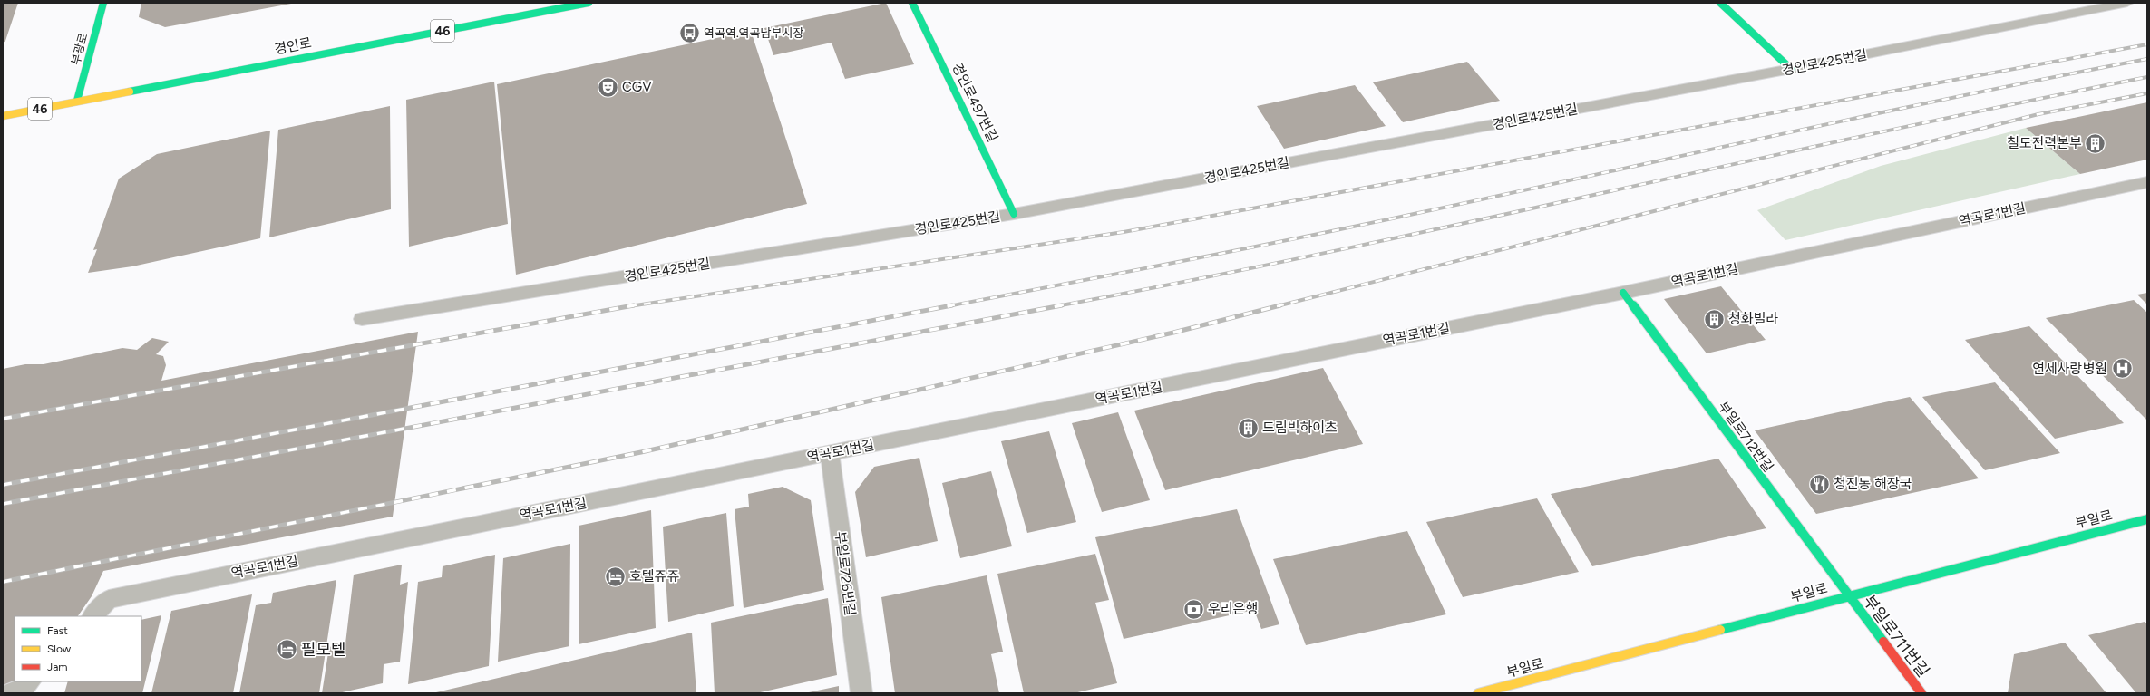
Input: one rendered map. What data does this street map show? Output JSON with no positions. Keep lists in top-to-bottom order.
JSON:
{
  "streets": {
    "street": [
      "46",
      "경인로",
      "부광로",
      "경인로497번길",
      "부일로712번길",
      "부일로",
      "부일로711번길"
    ],
    "lane": ["경인로425번길", "역곡로1번길", "부일로726번길"]
  },
  "crossings": [
    ["경인로", "부광로"],
    ["경인로425번길", "경인로497번길"],
    ["역곡로1번길", "부일로712번길"],
    ["역곡로1번길", "부일로726번길"],
    ["부일로712번길", "부일로"],
    ["부일로712번길", "부일로711번길"],
    ["부일로", "부일로711번길"]
  ],
  "places": {
    "bus stop": ["역곡역.역곡남부시장"],
    "theatre": ["CGV"],
    "building": ["철도전력본부", "청화빌라", "드림빅하이츠"],
    "hospital": ["연세사랑병원"],
    "restaurant": ["청진동 해장국"],
    "hotel": ["호텔쥬쥬", "필모텔"],
    "bank": ["우리은행"]
  },
  "legend": ["Fast", "Slow", "Jam"]
}
